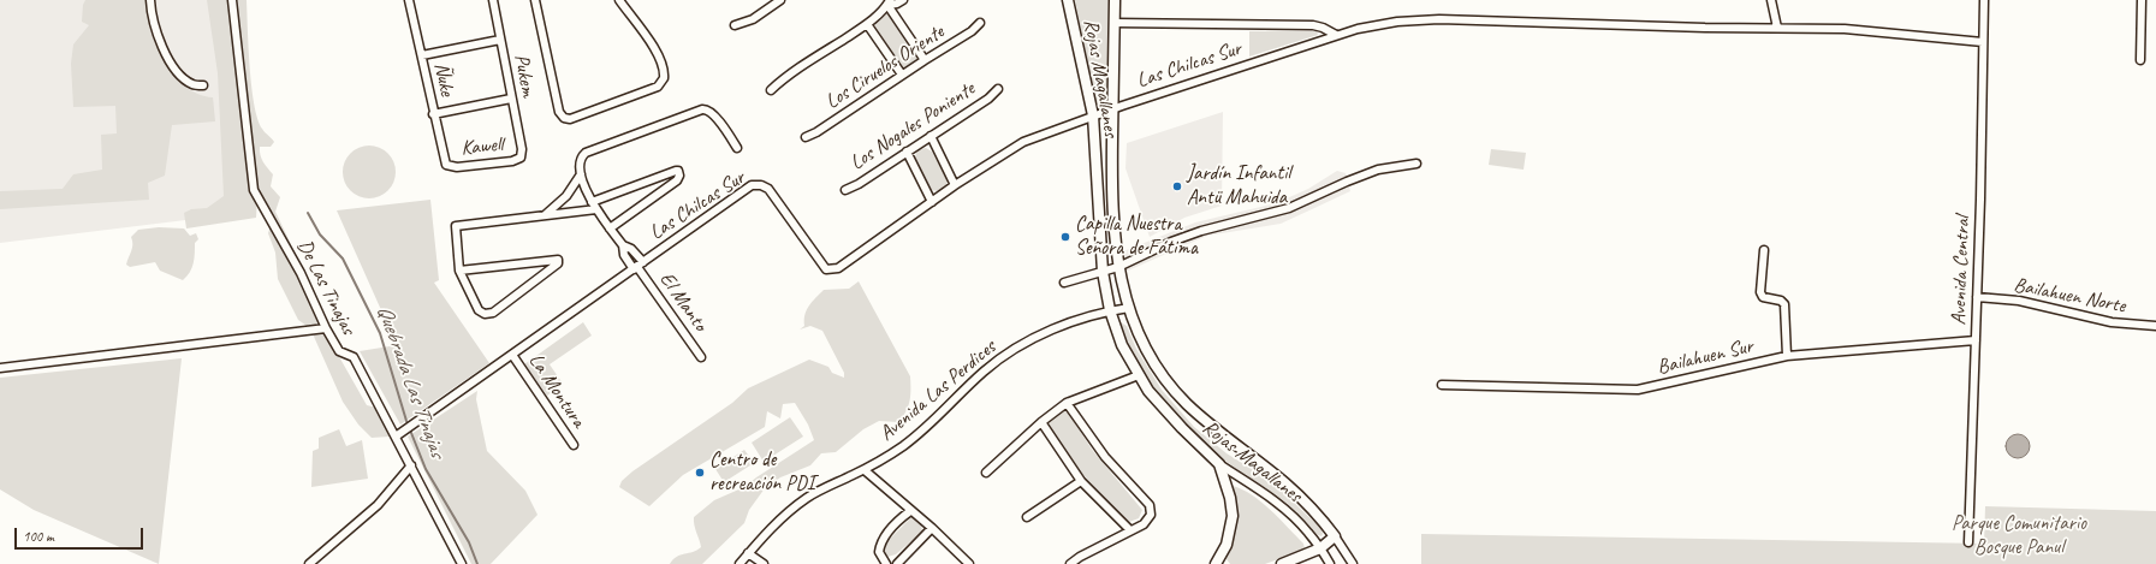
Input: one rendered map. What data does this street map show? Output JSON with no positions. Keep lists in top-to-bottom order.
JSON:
{
  "streets": {
    "street": [
      "Las Chilcas Sur",
      "Los Ciruelos Oriente",
      "Pukem",
      "Rojas Magallanes",
      "Ñuke",
      "Los Nogales Poniente",
      "Kawell",
      "Avenida Central",
      "De Las Tinajas",
      "Bailahuen Norte",
      "El Manto",
      "Bailahuen Sur",
      "La Montura",
      "Avenida Las Perdices"
    ]
  },
  "crossings": [
    ["Las Chilcas Sur", "Rojas Magallanes"],
    ["Las Chilcas Sur", "Avenida Central"],
    ["Las Chilcas Sur", "De Las Tinajas"],
    ["Las Chilcas Sur", "El Manto"],
    ["Las Chilcas Sur", "La Montura"],
    ["Pukem", "Kawell"],
    ["Rojas Magallanes", "Avenida Las Perdices"],
    ["Ñuke", "Kawell"],
    ["Avenida Central", "Bailahuen Norte"],
    ["Avenida Central", "Bailahuen Sur"]
  ],
  "water": ["Quebrada Las Tinajas"],
  "parks": ["Parque Comunitario Bosque Panul"],
  "places": ["Jardín Infantil Antü Mahuida", "Capilla Nuestra Señora de Fátima", "Centro de recreación PDI"],
  "scale_bar": "100 m"
}
